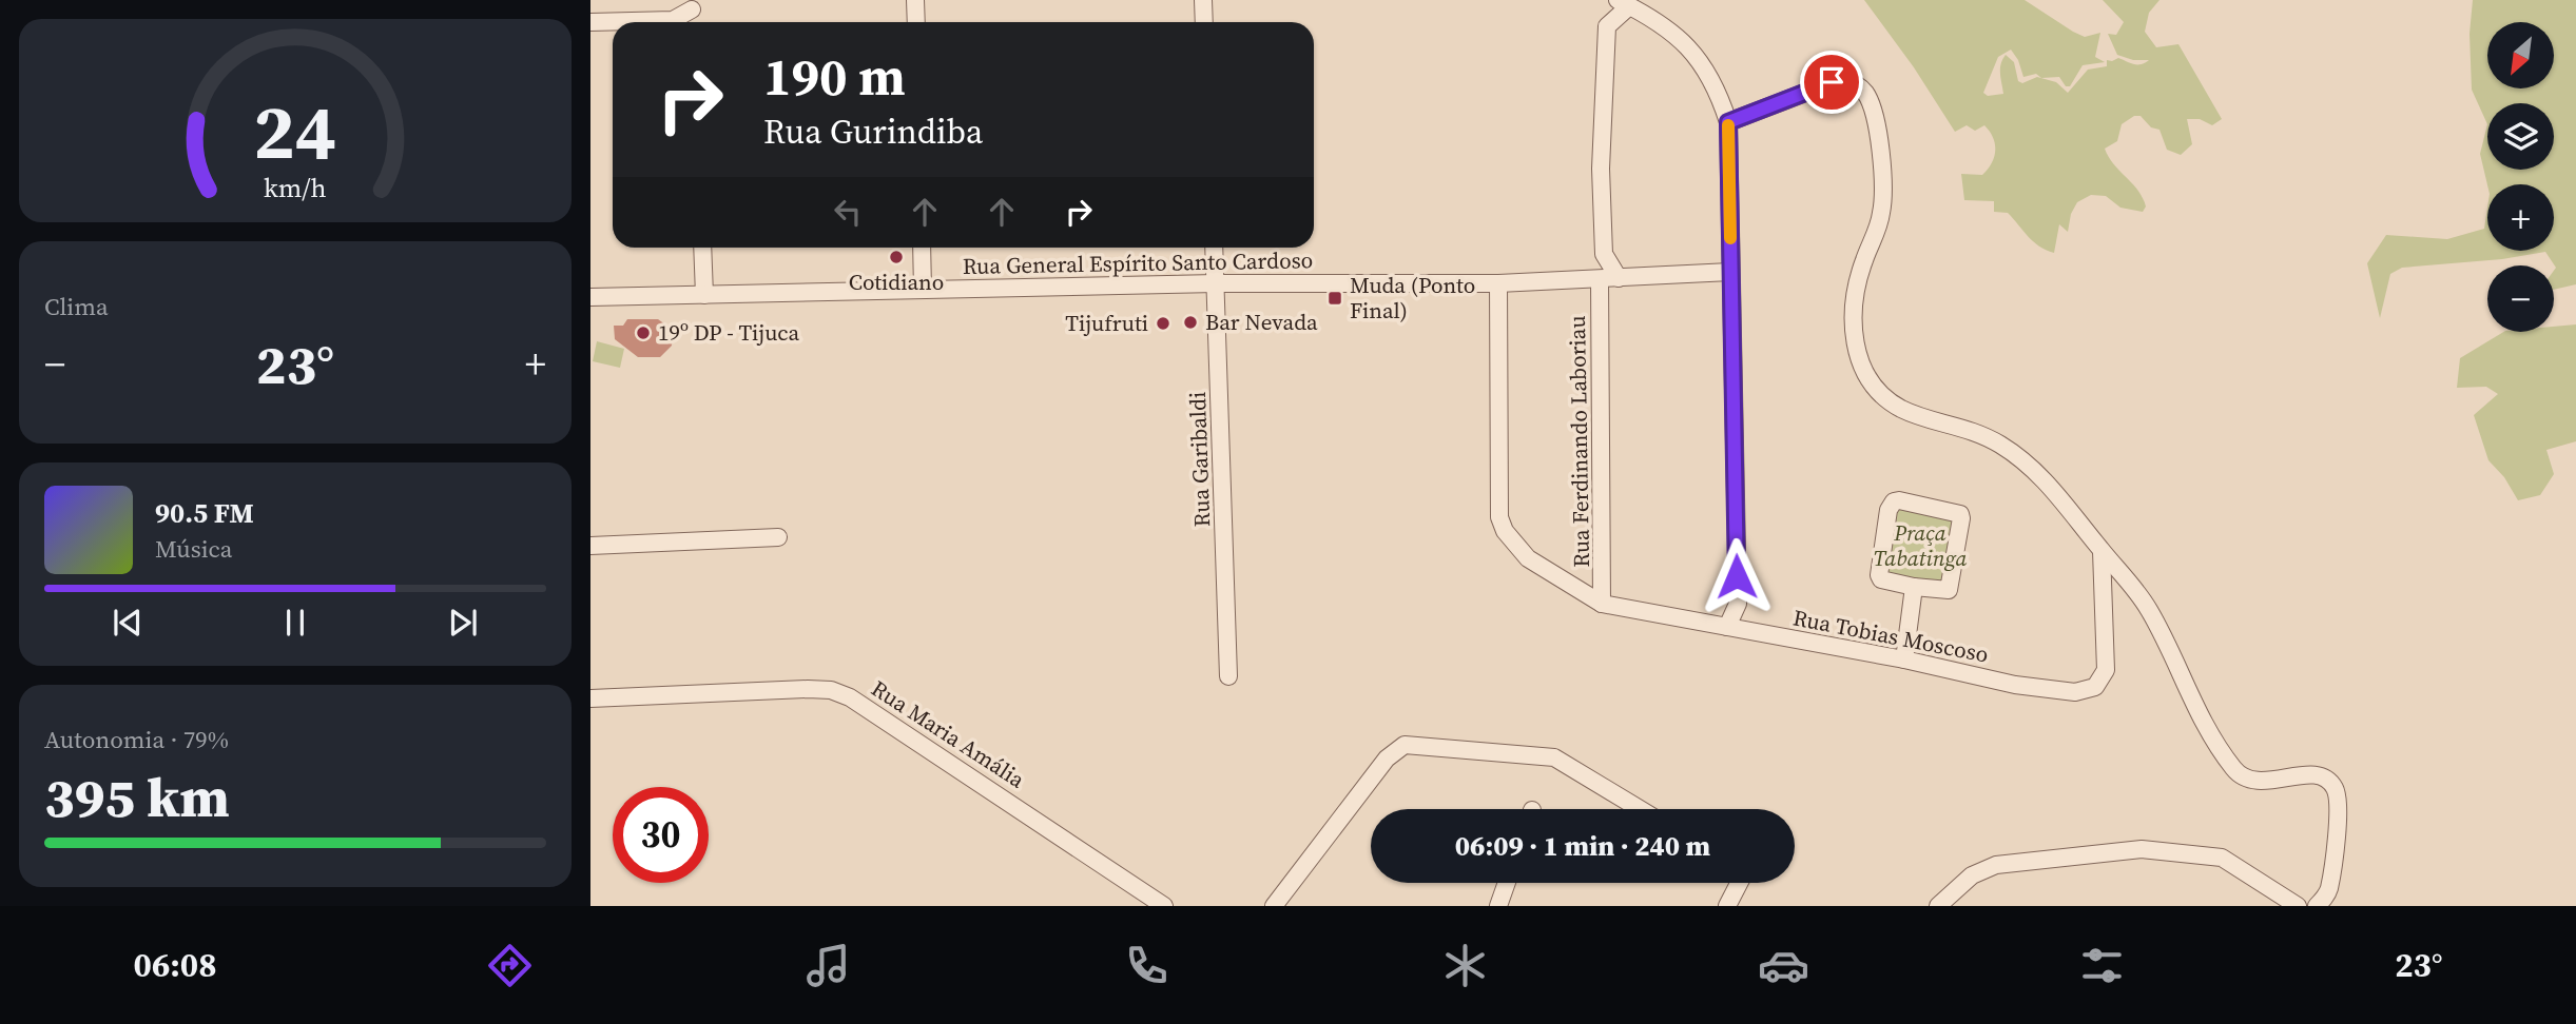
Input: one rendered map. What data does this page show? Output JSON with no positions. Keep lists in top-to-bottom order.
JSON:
{
  "streets": {
    "street": [
      "Rua General Espírito Santo Cardoso",
      "Rua Ferdinando Laboriau",
      "Rua Garibaldi",
      "Rua Tobias Moscoso",
      "Rua Maria Amália"
    ]
  },
  "crossings": [
    ["Rua General Espírito Santo Cardoso", "Rua Ferdinando Laboriau"],
    ["Rua General Espírito Santo Cardoso", "Rua Garibaldi"],
    ["Rua General Espírito Santo Cardoso", "Rua Tobias Moscoso"],
    ["Rua Ferdinando Laboriau", "Rua Tobias Moscoso"]
  ],
  "parks": ["Praça Tabatinga"],
  "places": {
    "other": [
      "Cotidiano",
      "Bar Nevada",
      "Tijufruti",
      "19º DP - Tijuca"
    ],
    "transit": ["Muda (Ponto Final)"]
  },
  "north": "bottom left",
  "page": {
    "map_buttons": ["+", "−"],
    "turn": ["190 m", "Rua Gurindiba"],
    "tile": [
      "Clima",
      ["Autonomia · 79%", "395 km"]
    ],
    "heat": ["−", "23°", "+"],
    "song": ["90.5 FM", "Música"],
    "limit": "30",
    "trip": "06:09 · 1 min · 240 m",
    "tabs": ["06:08", "23°"],
    "gauge": ["24", "km/h"]
  }
}
